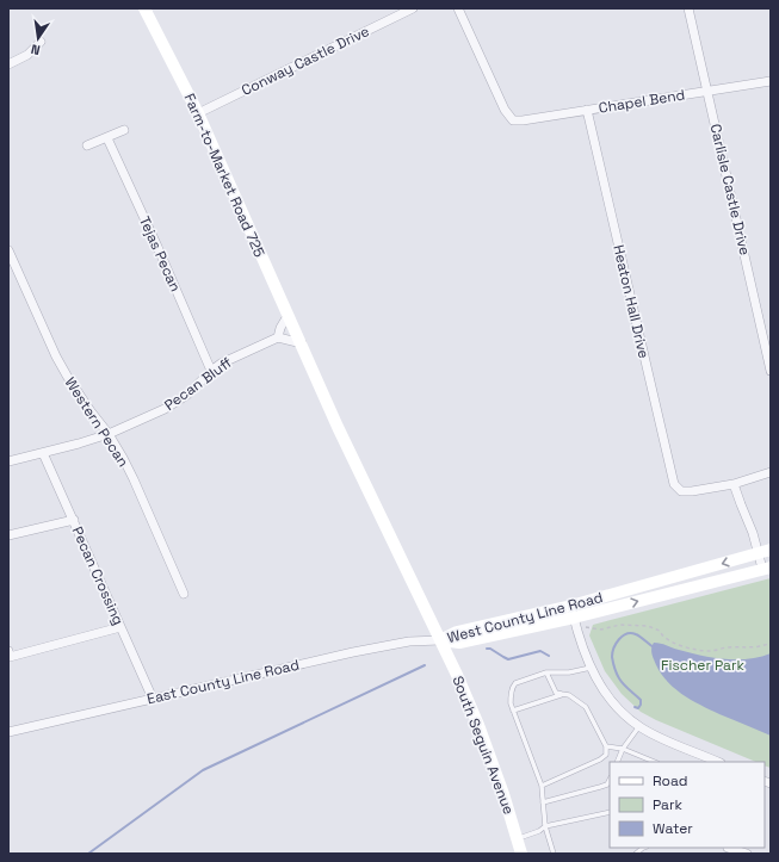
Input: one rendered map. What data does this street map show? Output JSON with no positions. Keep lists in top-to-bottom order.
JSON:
{
  "streets": {
    "main road": ["Farm-to-Market Road 725", "West County Line Road", "South Seguin Avenue"],
    "street": [
      "Conway Castle Drive",
      "Chapel Bend",
      "Carlisle Castle Drive",
      "Tejas Pecan",
      "Heaton Hall Drive",
      "Pecan Bluff",
      "Western Pecan",
      "Pecan Crossing",
      "East County Line Road"
    ]
  },
  "crossings": [
    ["Conway Castle Drive", "Farm-to-Market Road 725"],
    ["Chapel Bend", "Carlisle Castle Drive"],
    ["Chapel Bend", "Heaton Hall Drive"],
    ["Farm-to-Market Road 725", "South Seguin Avenue"],
    ["Tejas Pecan", "Pecan Bluff"],
    ["Pecan Bluff", "Western Pecan"],
    ["Pecan Bluff", "Pecan Crossing"],
    ["Pecan Crossing", "East County Line Road"],
    ["West County Line Road", "East County Line Road"],
    ["West County Line Road", "South Seguin Avenue"],
    ["East County Line Road", "South Seguin Avenue"]
  ],
  "parks": ["Fischer Park"],
  "legend": ["Road", "Park", "Water"],
  "north": "bottom"
}
